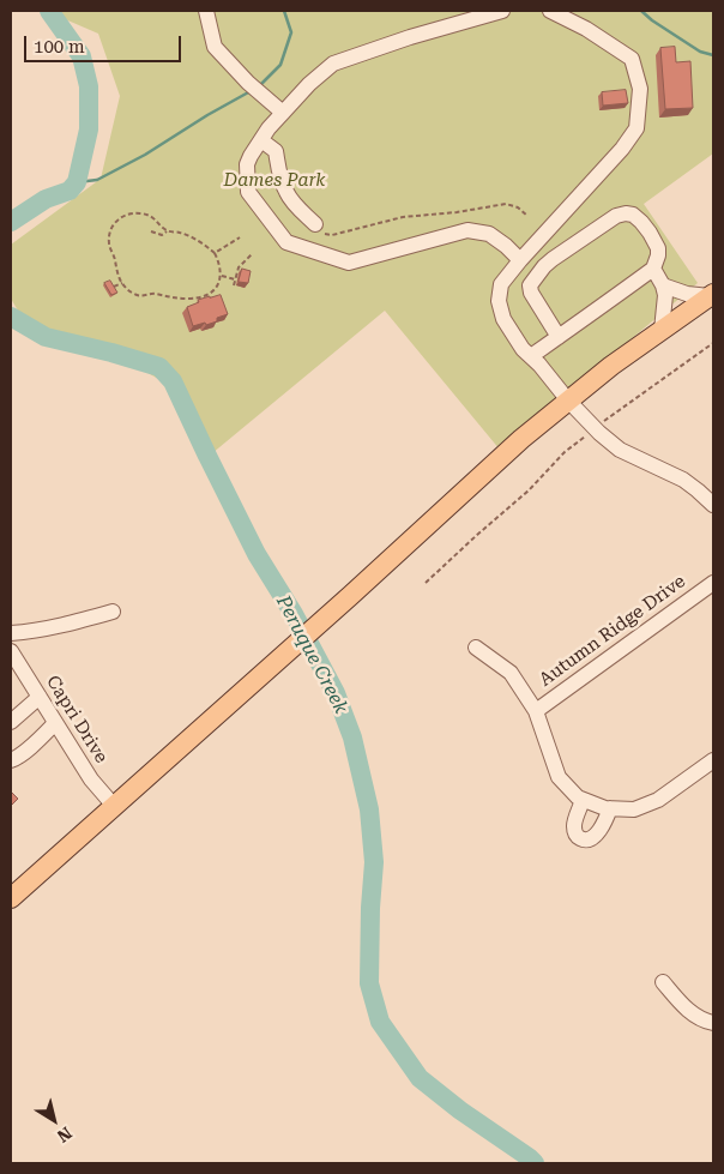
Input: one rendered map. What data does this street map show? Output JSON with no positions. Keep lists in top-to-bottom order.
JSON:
{
  "streets": {
    "street": ["Autumn Ridge Drive", "Capri Drive"]
  },
  "water": ["Peruque Creek"],
  "parks": ["Dames Park"],
  "scale_bar": "100 m",
  "north": "bottom right"
}
